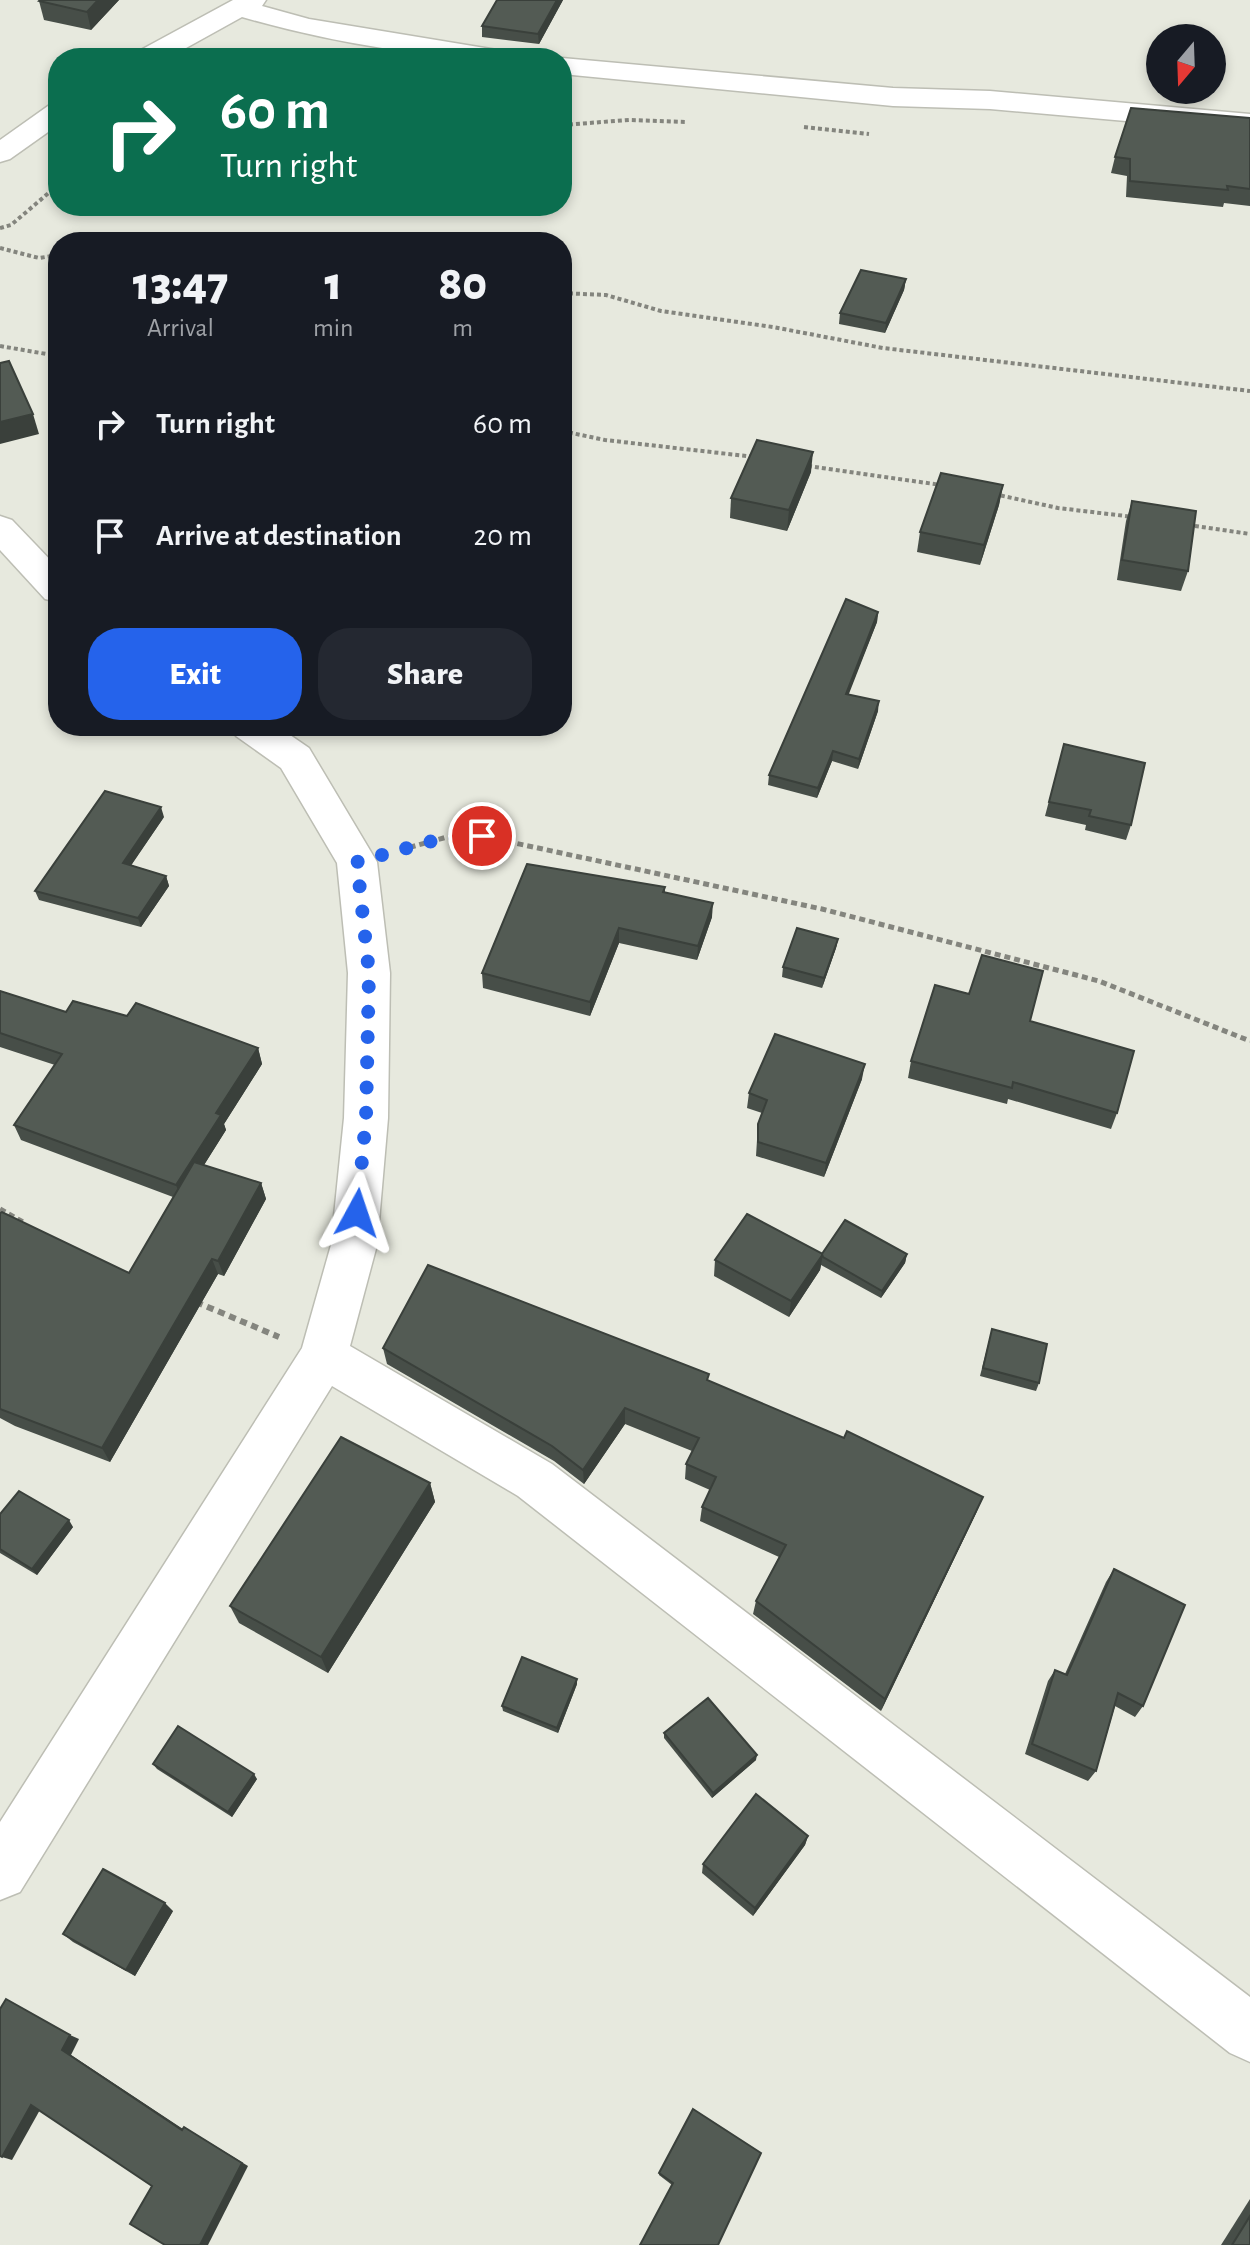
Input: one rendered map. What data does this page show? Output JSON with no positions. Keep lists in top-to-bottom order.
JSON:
{
  "north": "bottom",
  "page": {
    "turn": ["60 m", "Turn right"],
    "eta": [
      "13:47",
      "Arrival",
      "1",
      "min",
      "80",
      "m"
    ],
    "list": [
      {
        "name": "Turn right",
        "value": "60 m"
      },
      {
        "name": "Arrive at destination",
        "value": "20 m"
      }
    ],
    "buttons": ["Exit", "Share"]
  }
}
